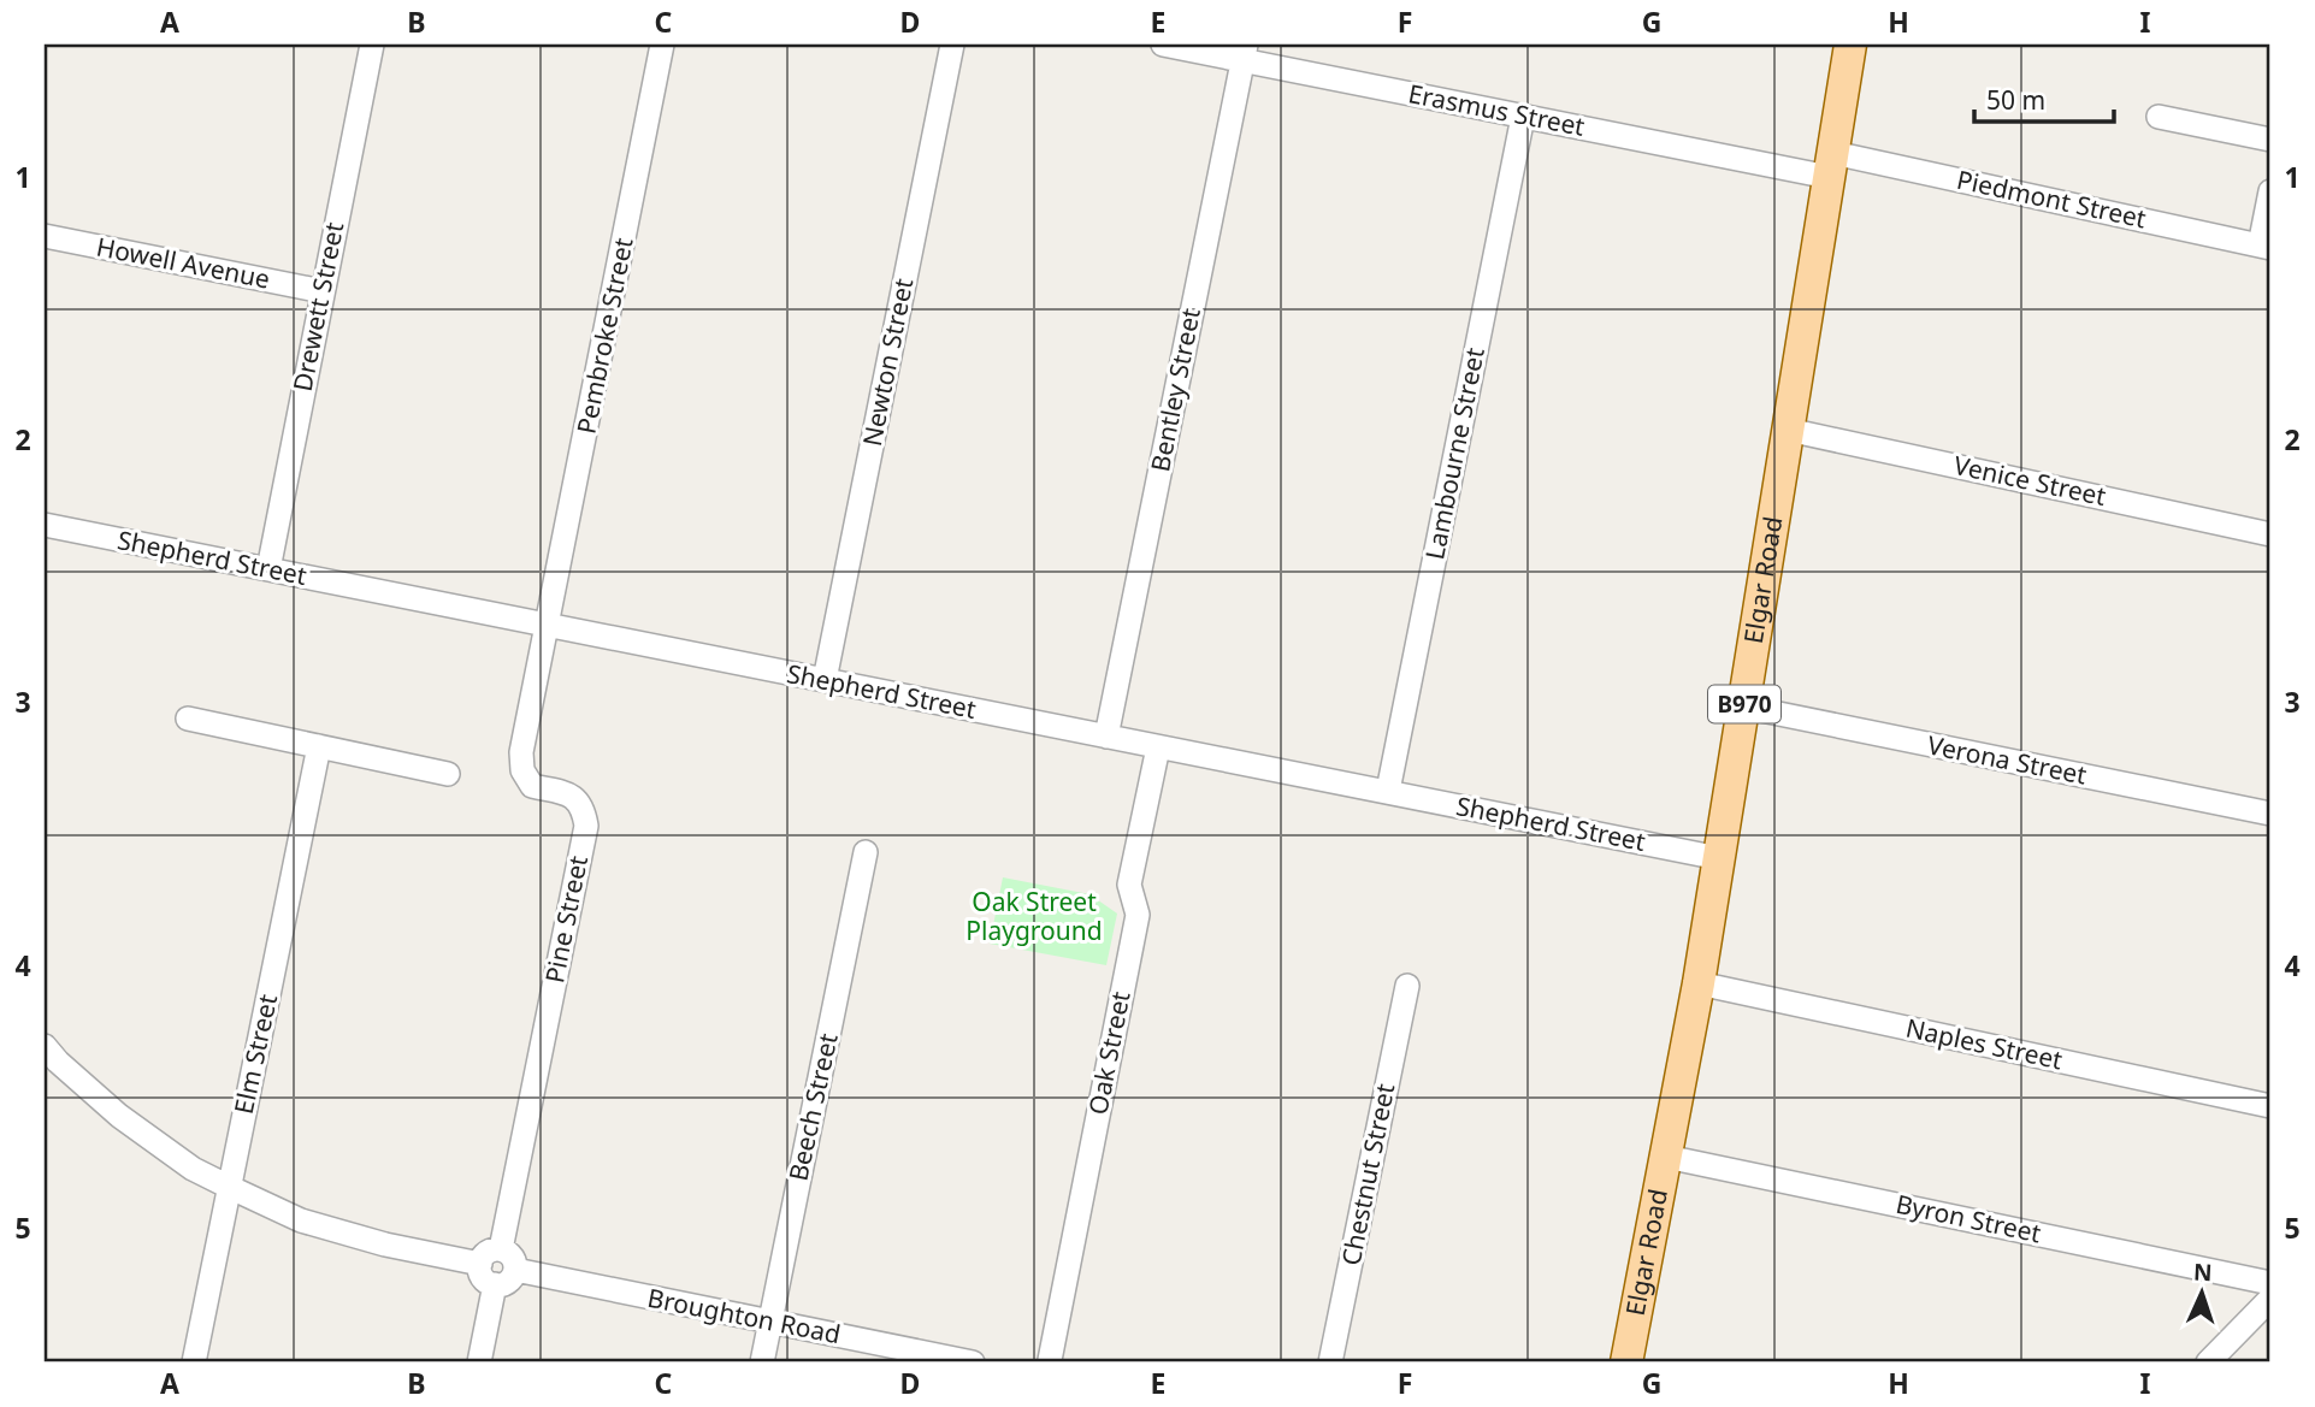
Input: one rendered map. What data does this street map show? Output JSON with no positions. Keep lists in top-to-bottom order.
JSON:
{
  "streets": {
    "main road": ["Elgar Road", "B970"],
    "street": [
      "Erasmus Street",
      "Piedmont Street",
      "Howell Avenue",
      "Drewett Street",
      "Pembroke Street",
      "Newton Street",
      "Bentley Street",
      "Lambourne Street",
      "Venice Street",
      "Shepherd Street",
      "Verona Street",
      "Pine Street",
      "Naples Street",
      "Oak Street",
      "Elm Street",
      "Beech Street",
      "Chestnut Street",
      "Byron Street",
      "Broughton Road"
    ]
  },
  "crossings": [
    ["Erasmus Street", "Piedmont Street"],
    ["Erasmus Street", "Bentley Street"],
    ["Erasmus Street", "Lambourne Street"],
    ["Erasmus Street", "Elgar Road"],
    ["Piedmont Street", "Elgar Road"],
    ["Howell Avenue", "Drewett Street"],
    ["Drewett Street", "Shepherd Street"],
    ["Pembroke Street", "Shepherd Street"],
    ["Pembroke Street", "Pine Street"],
    ["Newton Street", "Shepherd Street"],
    ["Bentley Street", "Shepherd Street"],
    ["Lambourne Street", "Shepherd Street"],
    ["Venice Street", "Elgar Road"],
    ["Shepherd Street", "Elgar Road"],
    ["Shepherd Street", "Pine Street"],
    ["Shepherd Street", "Oak Street"],
    ["Elgar Road", "Verona Street"],
    ["Elgar Road", "Naples Street"],
    ["Elgar Road", "Byron Street"],
    ["Pine Street", "Broughton Road"],
    ["Beech Street", "Broughton Road"]
  ],
  "parks": ["Oak Street Playground"],
  "scale_bar": "50 m",
  "north": "top",
  "grid": {
    "columns": [
      "A",
      "B",
      "C",
      "D",
      "E",
      "F",
      "G",
      "H",
      "I"
    ],
    "rows": [
      "1",
      "2",
      "3",
      "4",
      "5"
    ]
  }
}
